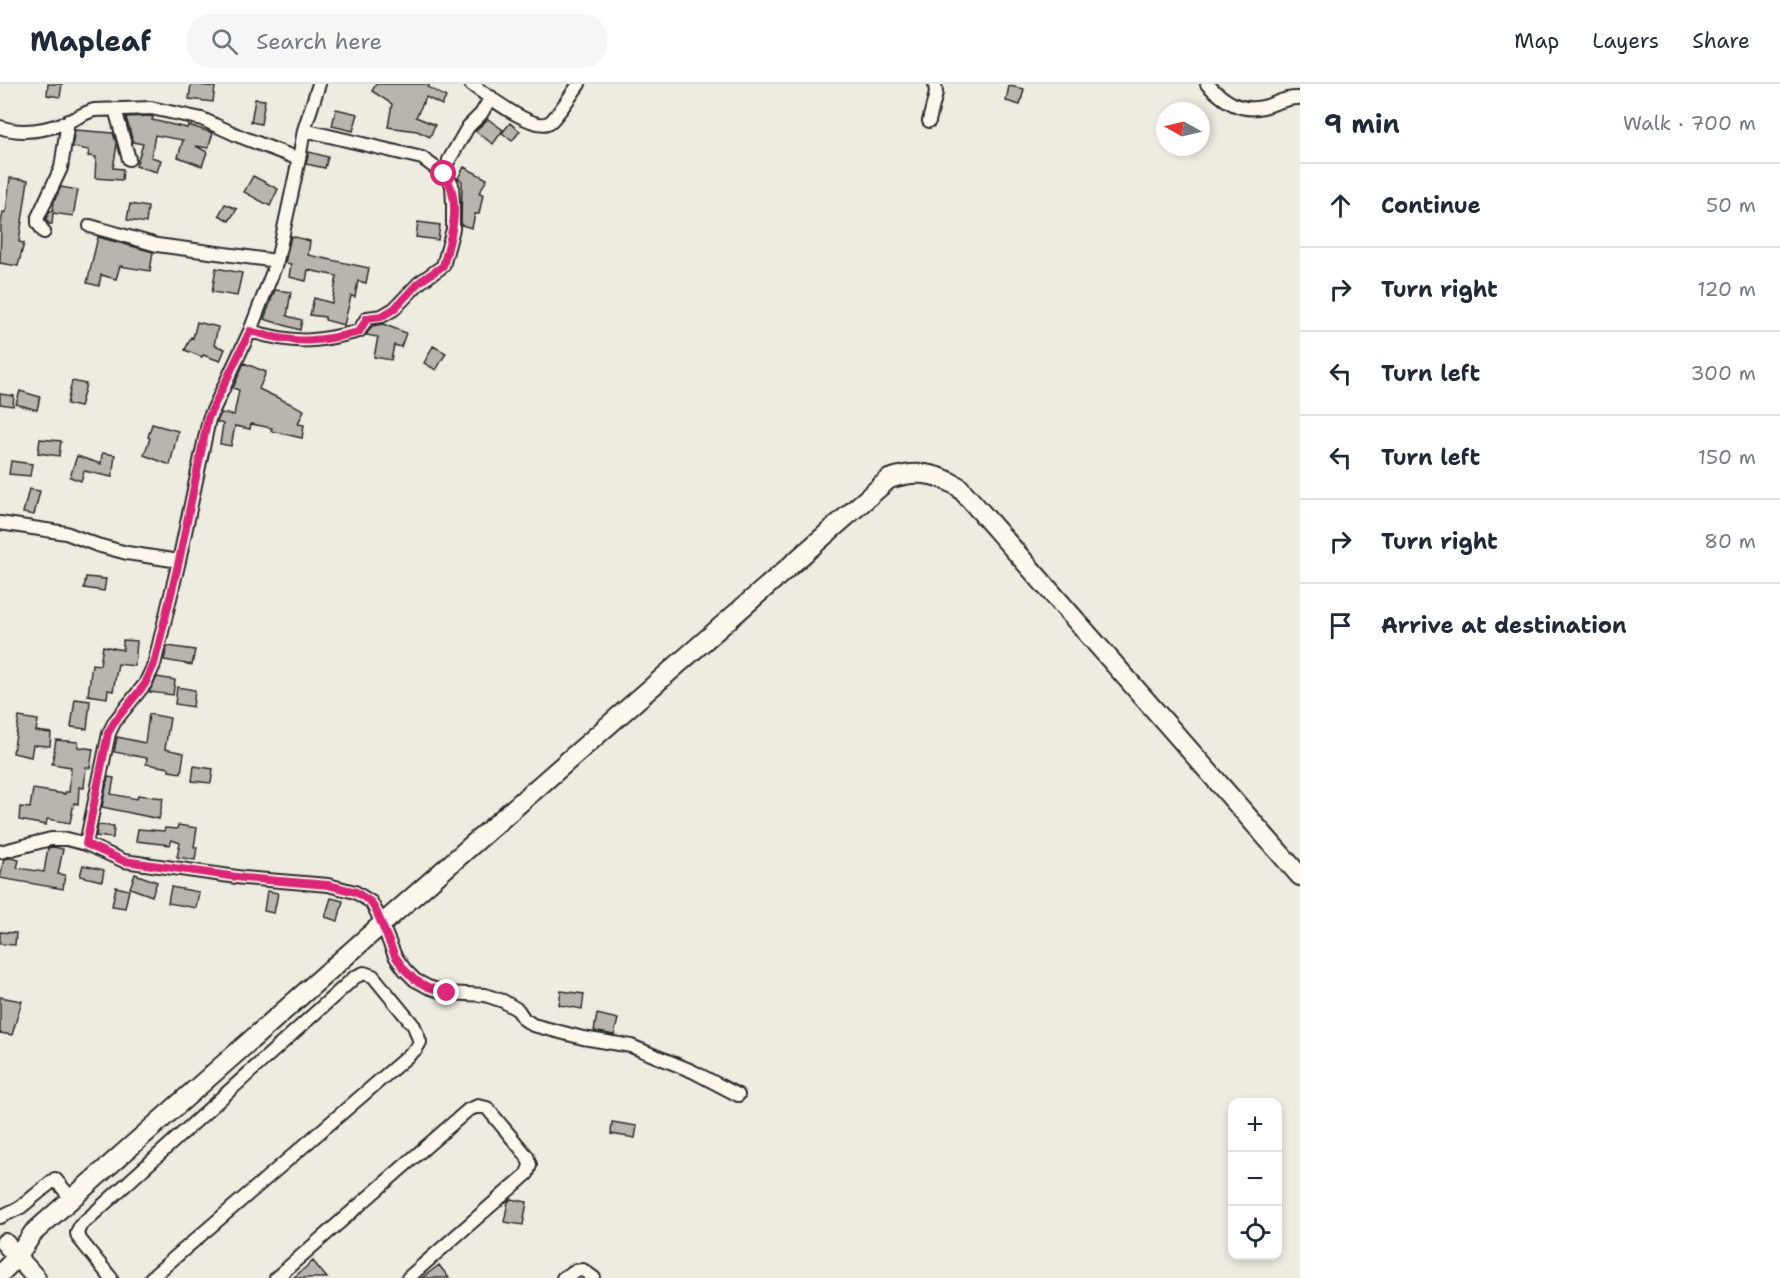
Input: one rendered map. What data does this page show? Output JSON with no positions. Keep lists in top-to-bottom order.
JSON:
{
  "north": "left",
  "page": {
    "header": "Mapleaf",
    "search": "Search here",
    "nav": ["Map", "Layers", "Share"],
    "heading": ["9 min", "Walk · 700 m"],
    "list": [
      ["Continue", "50 m"],
      ["Turn right", "120 m"],
      ["Turn left", "300 m"],
      ["Turn left", "150 m"],
      ["Turn right", "80 m"],
      "Arrive at destination"
    ],
    "map_buttons": ["+", "−"]
  }
}
